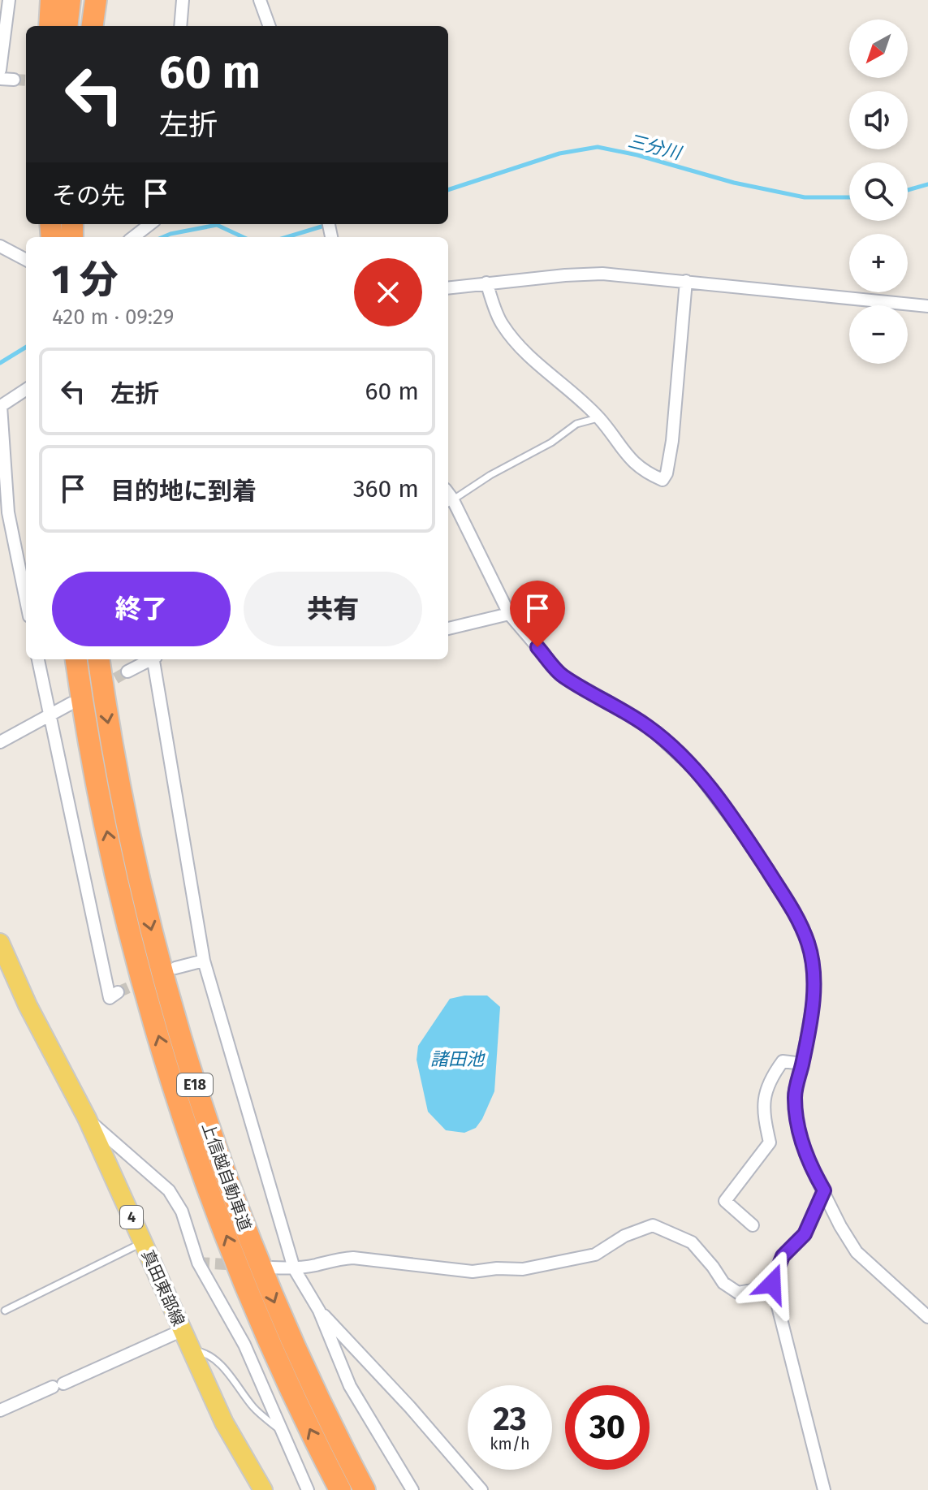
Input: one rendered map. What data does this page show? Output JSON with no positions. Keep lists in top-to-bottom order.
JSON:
{
  "streets": {
    "highway": ["E18", "上信越自動車道"],
    "main road": ["4", "真田東部線"]
  },
  "water": ["三分川", "諸田池"],
  "north": "bottom left",
  "page": {
    "map_buttons": ["+", "−"],
    "turn": ["60 m", "左折"],
    "then": "その先",
    "heading": ["1 分", "420 m · 09:29"],
    "list": [
      {
        "name": "左折",
        "value": "60 m"
      },
      {
        "name": "目的地に到着",
        "value": "360 m"
      }
    ],
    "buttons": ["終了", "共有"],
    "speed": "23 km/h",
    "limit": "30"
  }
}
